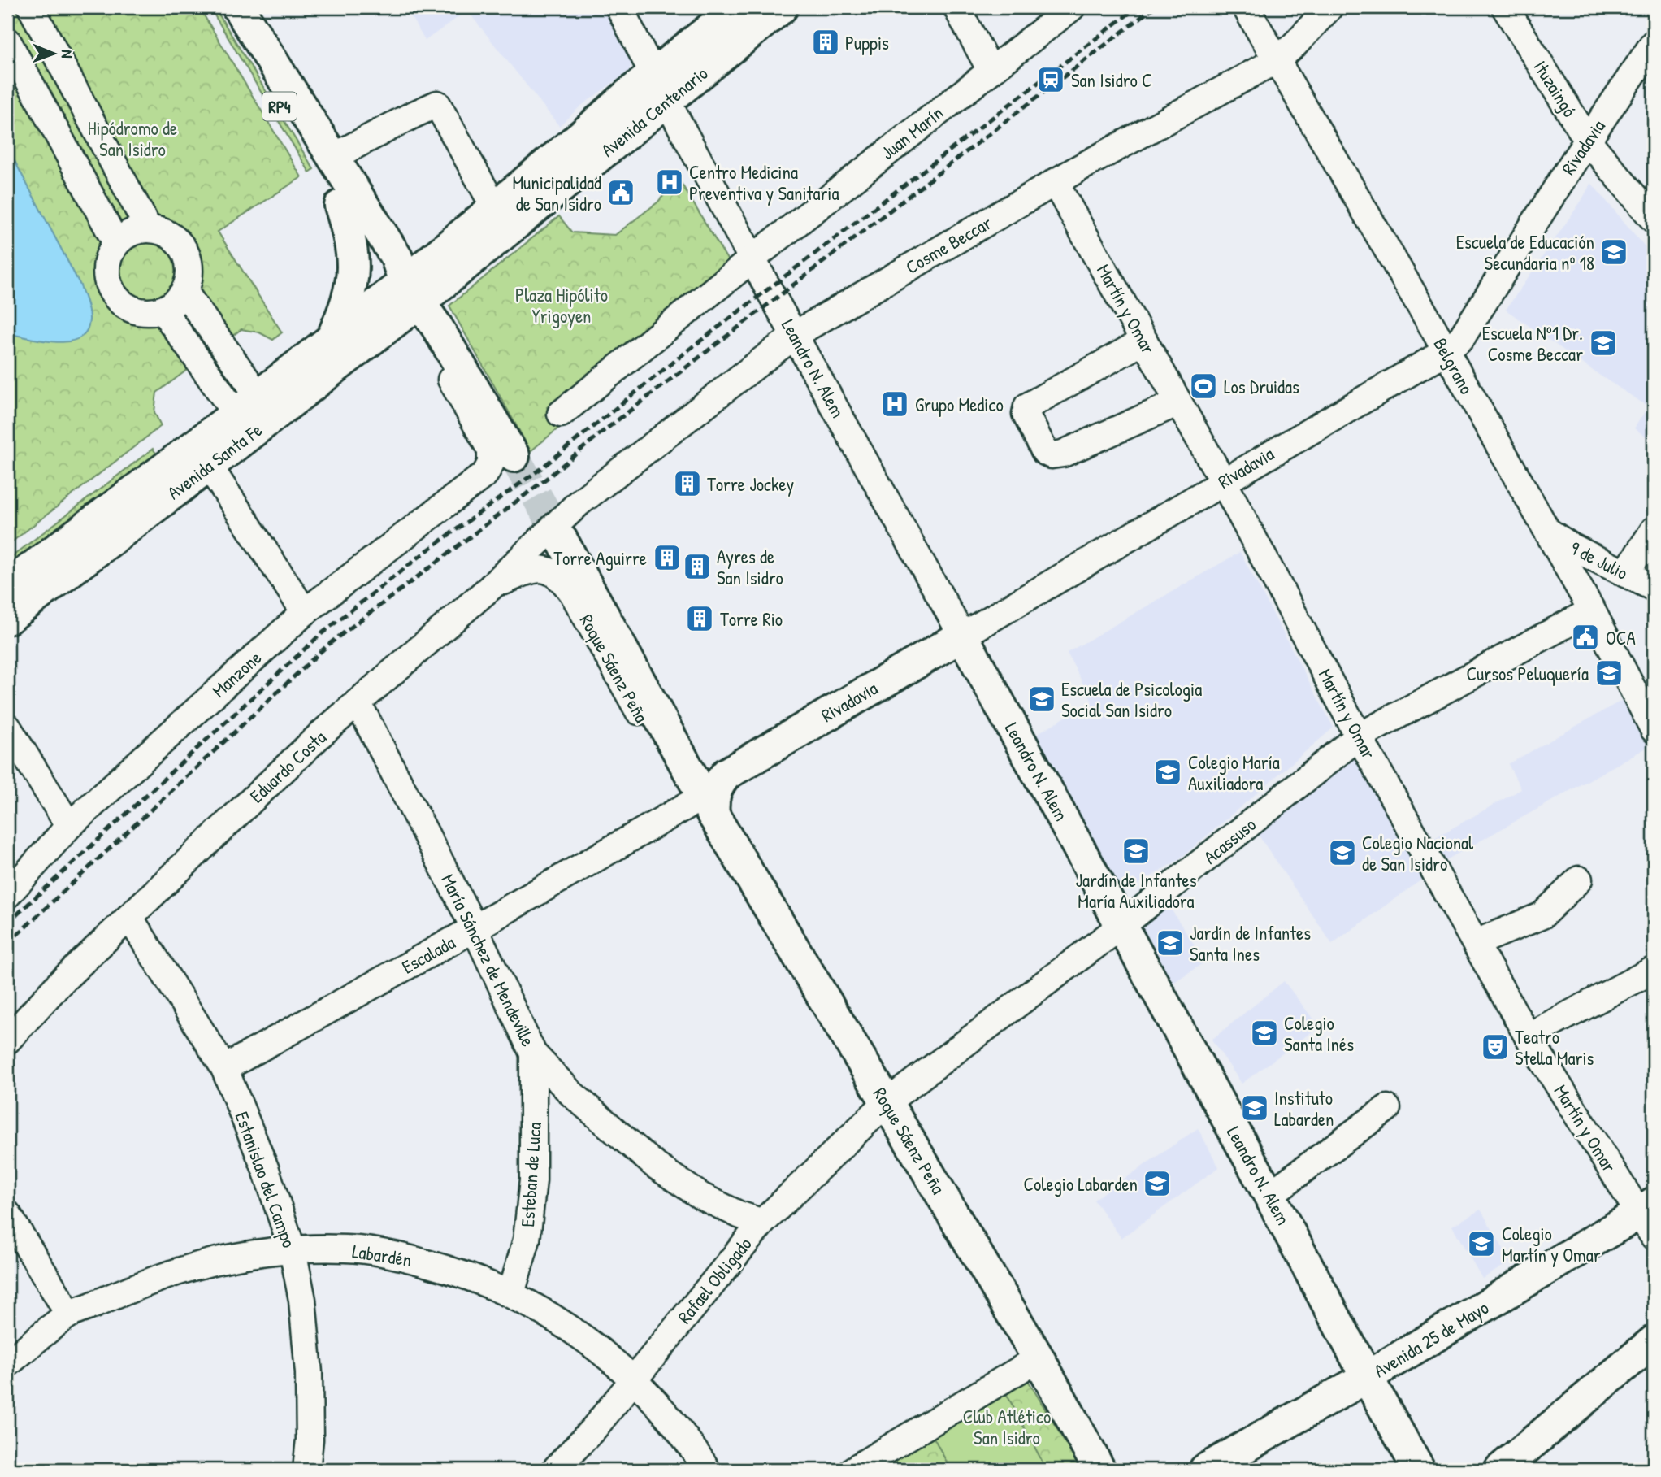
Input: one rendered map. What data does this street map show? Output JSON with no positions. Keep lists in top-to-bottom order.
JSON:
{
  "streets": {
    "main road": [
      "RP4",
      "Avenida Centenario",
      "Rivadavia",
      "Leandro N. Alem",
      "Avenida Santa Fe",
      "Roque Sáenz Peña",
      "Avenida 25 de Mayo"
    ],
    "street": [
      "Ituzaingó",
      "Juan Marín",
      "Cosme Beccar",
      "Martín y Omar",
      "Belgrano",
      "9 de Julio",
      "Manzone",
      "Eduardo Costa",
      "Acassuso",
      "Escalada",
      "María Sánchez de Mendeville",
      "Esteban de Luca",
      "Estanislao del Campo",
      "Labardén",
      "Rafael Obligado"
    ]
  },
  "crossings": [
    ["Ituzaingó", "Rivadavia"],
    ["RP4", "Avenida Centenario"],
    ["RP4", "Avenida Santa Fe"],
    ["RP4", "Manzone"],
    ["Avenida Centenario", "Leandro N. Alem"],
    ["Avenida Centenario", "Avenida Santa Fe"],
    ["Avenida Centenario", "Manzone"],
    ["Juan Marín", "Leandro N. Alem"],
    ["Rivadavia", "Martín y Omar"],
    ["Rivadavia", "Belgrano"],
    ["Rivadavia", "Leandro N. Alem"],
    ["Rivadavia", "Roque Sáenz Peña"],
    ["Cosme Beccar", "Martín y Omar"],
    ["Cosme Beccar", "Belgrano"],
    ["Cosme Beccar", "Leandro N. Alem"],
    ["Cosme Beccar", "Roque Sáenz Peña"],
    ["Cosme Beccar", "Eduardo Costa"],
    ["Martín y Omar", "Acassuso"],
    ["Martín y Omar", "Avenida 25 de Mayo"],
    ["Belgrano", "9 de Julio"],
    ["Belgrano", "Acassuso"],
    ["Leandro N. Alem", "Acassuso"],
    ["Leandro N. Alem", "Avenida 25 de Mayo"],
    ["Avenida Santa Fe", "Manzone"],
    ["Roque Sáenz Peña", "Eduardo Costa"],
    ["Roque Sáenz Peña", "Acassuso"],
    ["Roque Sáenz Peña", "Escalada"],
    ["Roque Sáenz Peña", "Rafael Obligado"],
    ["Eduardo Costa", "María Sánchez de Mendeville"],
    ["Eduardo Costa", "Estanislao del Campo"],
    ["Acassuso", "Rafael Obligado"],
    ["Escalada", "María Sánchez de Mendeville"],
    ["Escalada", "Estanislao del Campo"],
    ["María Sánchez de Mendeville", "Esteban de Luca"],
    ["María Sánchez de Mendeville", "Rafael Obligado"],
    ["Esteban de Luca", "Labardén"],
    ["Estanislao del Campo", "Labardén"],
    ["Labardén", "Rafael Obligado"]
  ],
  "parks": ["Hipódromo de San Isidro", "Plaza Hipólito Yrigoyen", "Club Atlético San Isidro"],
  "places": {
    "building": [
      "Puppis",
      "Torre Jockey",
      "Torre Aguirre",
      "Ayres de San Isidro",
      "Torre Rio"
    ],
    "station": ["San Isidro C"],
    "hospital": ["Centro Medicina Preventiva y Sanitaria", "Grupo Medico"],
    "public building": ["Municipalidad de San Isidro", "OCA"],
    "school or university": [
      "Escuela de Educación Secundaria nº 18",
      "Escuela Nº1 Dr. Cosme Beccar",
      "Cursos Peluquería",
      "Escuela de Psicologia Social San Isidro",
      "Colegio María Auxiliadora",
      "Jardín de Infantes María Auxiliadora",
      "Colegio Nacional de San Isidro",
      "Jardín de Infantes Santa Ines",
      "Colegio Santa Inés",
      "Instituto Labarden",
      "Colegio Labarden",
      "Colegio Martín y Omar"
    ],
    "sports": ["Los Druidas"],
    "theatre": ["Teatro Stella Maris"]
  },
  "north": "right"
}
